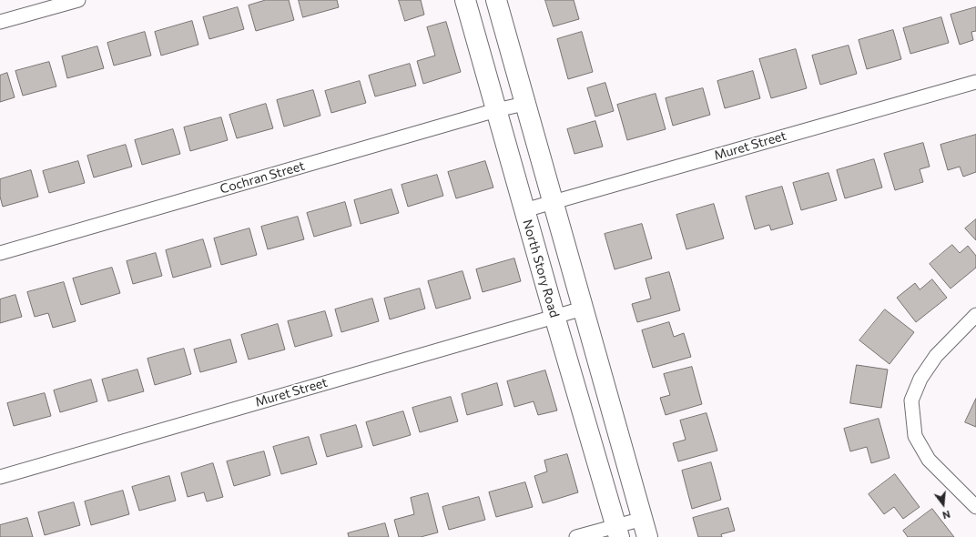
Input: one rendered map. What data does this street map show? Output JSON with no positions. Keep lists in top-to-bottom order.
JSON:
{
  "streets": {
    "main road": ["North Story Road"],
    "street": ["Muret Street", "Cochran Street"]
  },
  "crossings": [
    ["Muret Street", "North Story Road"],
    ["Cochran Street", "North Story Road"]
  ],
  "north": "bottom"
}
